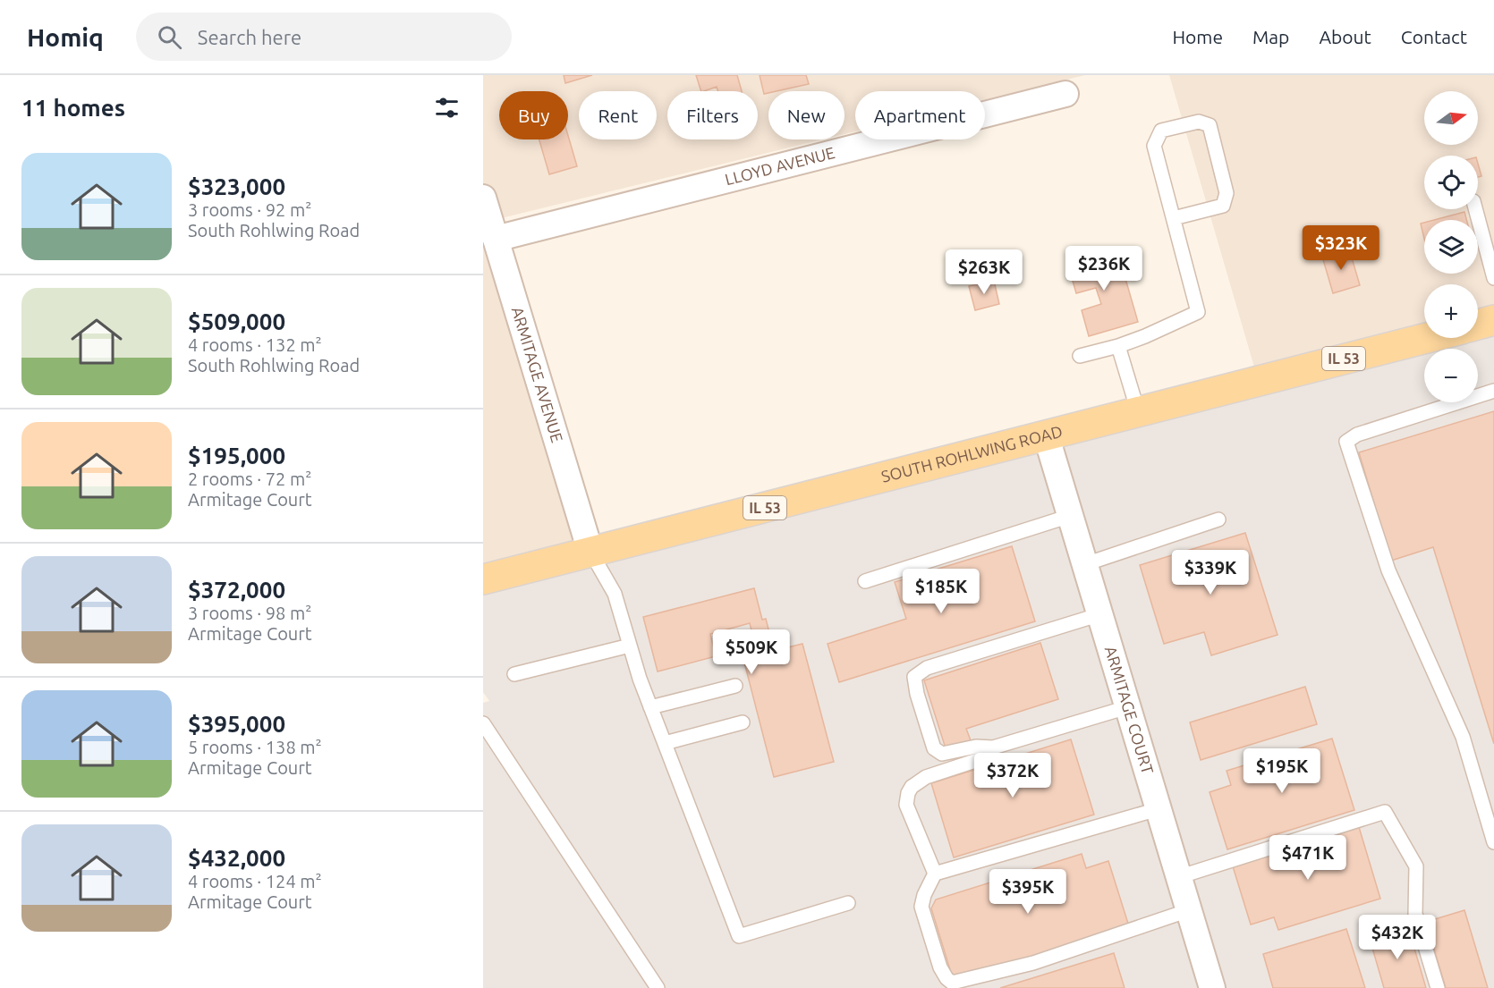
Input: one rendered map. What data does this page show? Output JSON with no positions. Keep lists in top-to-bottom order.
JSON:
{
  "streets": {
    "main road": ["IL 53", "SOUTH ROHLWING ROAD"],
    "street": ["LLOYD AVENUE", "ARMITAGE AVENUE", "ARMITAGE COURT"]
  },
  "crossings": [
    ["LLOYD AVENUE", "ARMITAGE AVENUE"],
    ["ARMITAGE AVENUE", "SOUTH ROHLWING ROAD"],
    ["SOUTH ROHLWING ROAD", "ARMITAGE COURT"]
  ],
  "north": "right",
  "page": {
    "header": "Homiq",
    "search": "Search here",
    "nav": [
      "Home",
      "Map",
      "About",
      "Contact"
    ],
    "heading": "11 homes",
    "map_buttons": ["+", "−"],
    "chip": [
      "Buy",
      "Rent",
      "Filters",
      "New",
      "Apartment"
    ],
    "list": [
      {
        "name": "$323,000",
        "note": "3 rooms · 92 m² · South Rohlwing Road"
      },
      {
        "name": "$509,000",
        "note": "4 rooms · 132 m² · South Rohlwing Road"
      },
      {
        "name": "$195,000",
        "note": "2 rooms · 72 m² · Armitage Court"
      },
      {
        "name": "$372,000",
        "note": "3 rooms · 98 m² · Armitage Court"
      },
      {
        "name": "$395,000",
        "note": "5 rooms · 138 m² · Armitage Court"
      },
      {
        "name": "$432,000",
        "note": "4 rooms · 124 m² · Armitage Court"
      }
    ],
    "price": [
      "$323K",
      "$236K",
      "$263K",
      "$339K",
      "$185K",
      "$509K",
      "$195K",
      "$372K",
      "$471K",
      "$395K",
      "$432K"
    ]
  }
}
